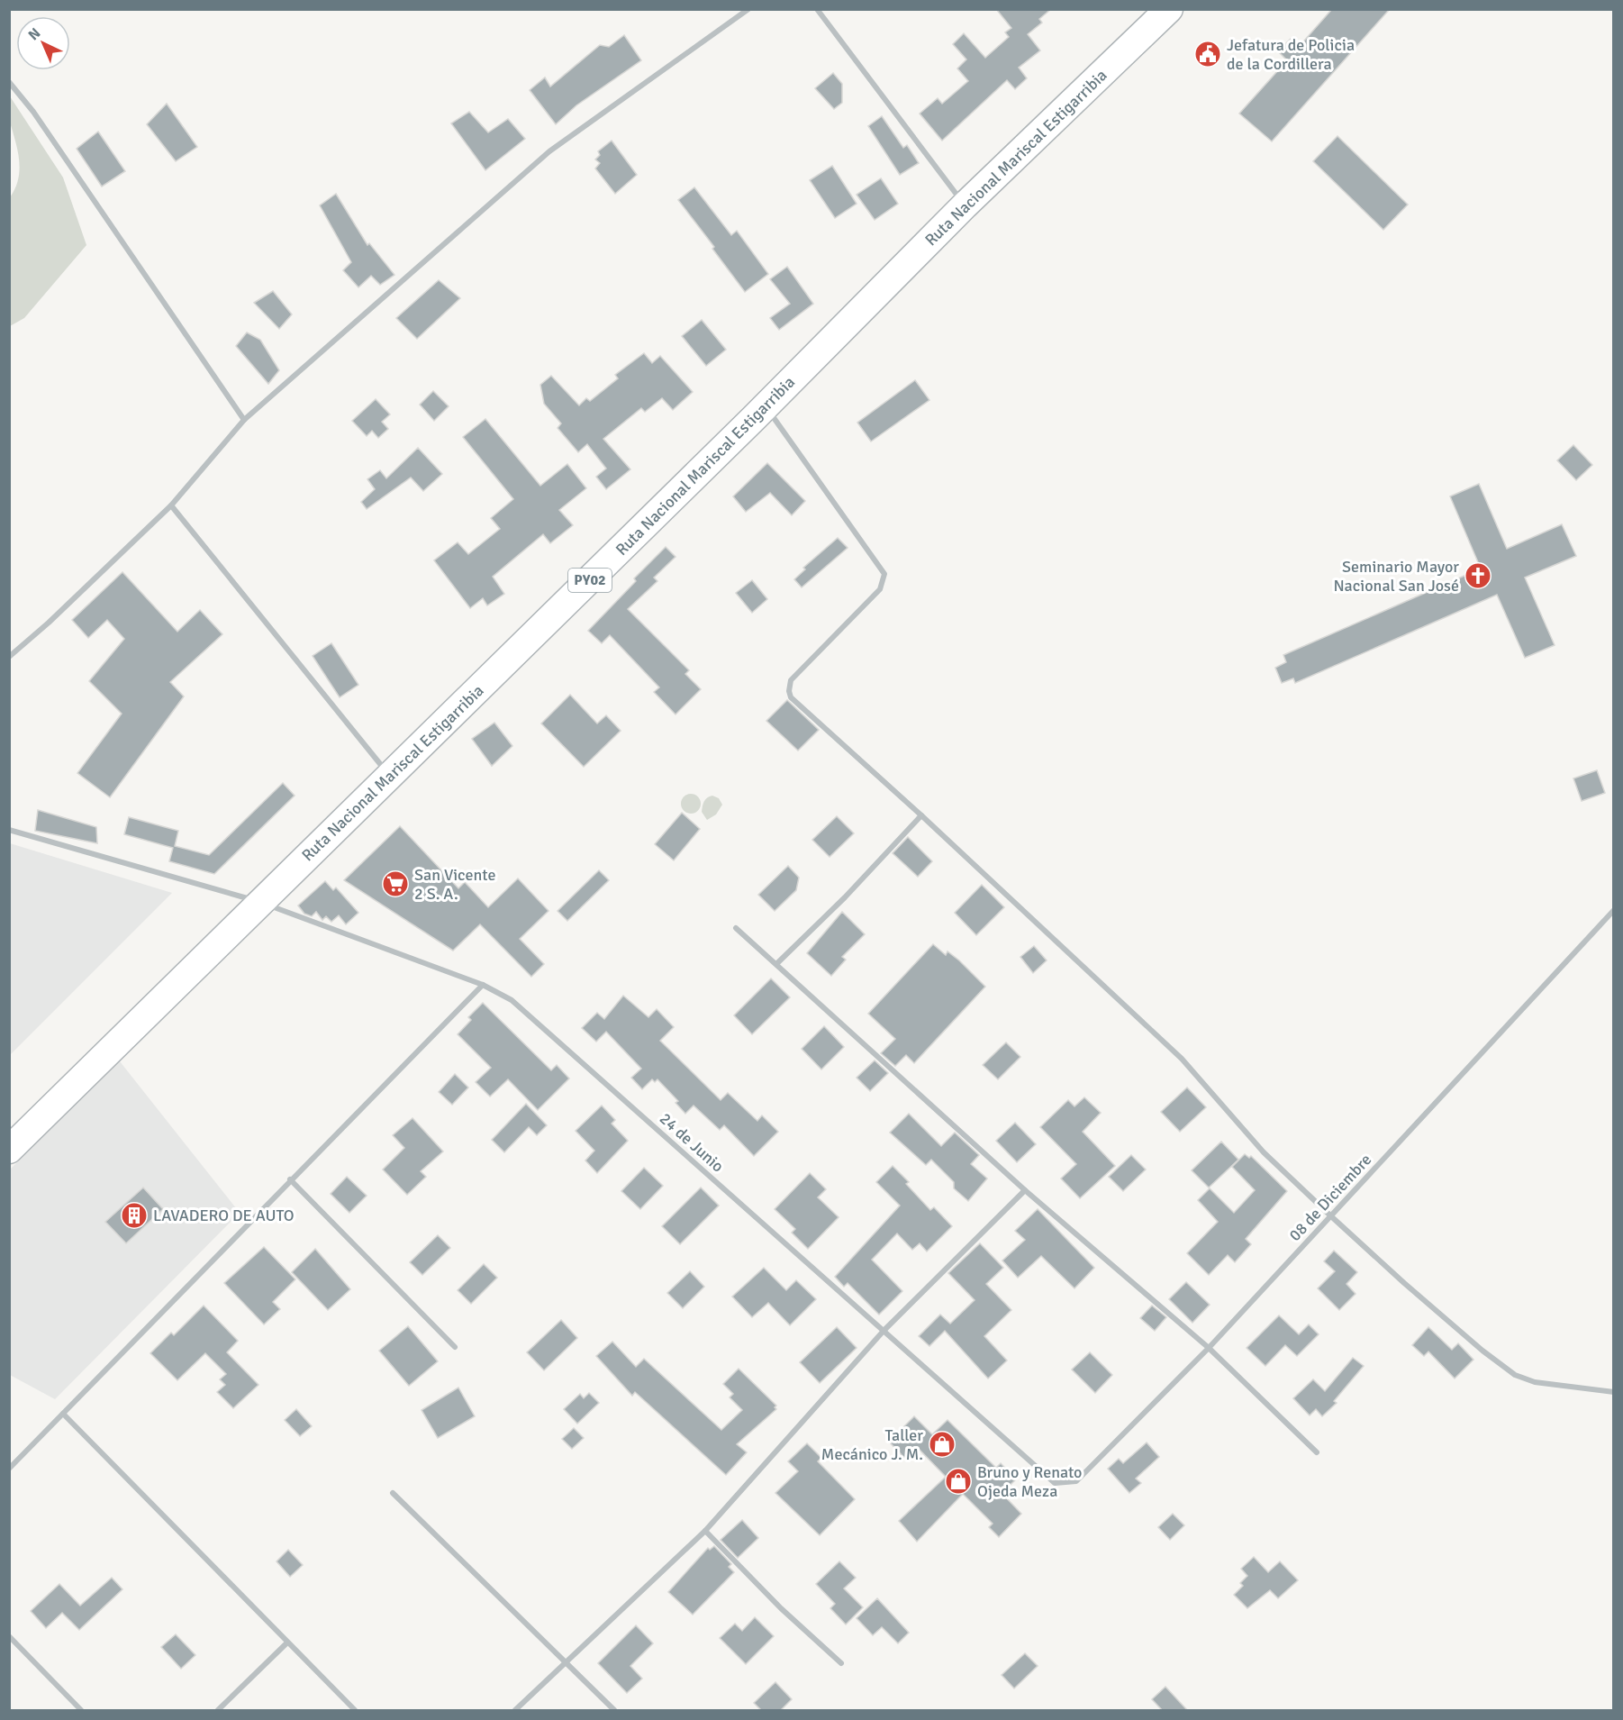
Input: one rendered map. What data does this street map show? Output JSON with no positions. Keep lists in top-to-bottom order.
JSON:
{
  "streets": {
    "main road": ["Ruta Nacional Mariscal Estigarribia", "PY02"],
    "street": ["24 de Junio", "08 de Diciembre"]
  },
  "crossings": [
    ["Ruta Nacional Mariscal Estigarribia", "24 de Junio"],
    ["24 de Junio", "08 de Diciembre"]
  ],
  "places": {
    "public building": ["Jefatura de Policia de la Cordillera"],
    "church": ["Seminario Mayor Nacional San José"],
    "supermarket": ["San Vicente 2 S. A."],
    "building": ["LAVADERO DE AUTO"],
    "shop": ["Taller Mecánico J. M.", "Bruno y Renato Ojeda Meza"]
  },
  "north": "top left"
}
